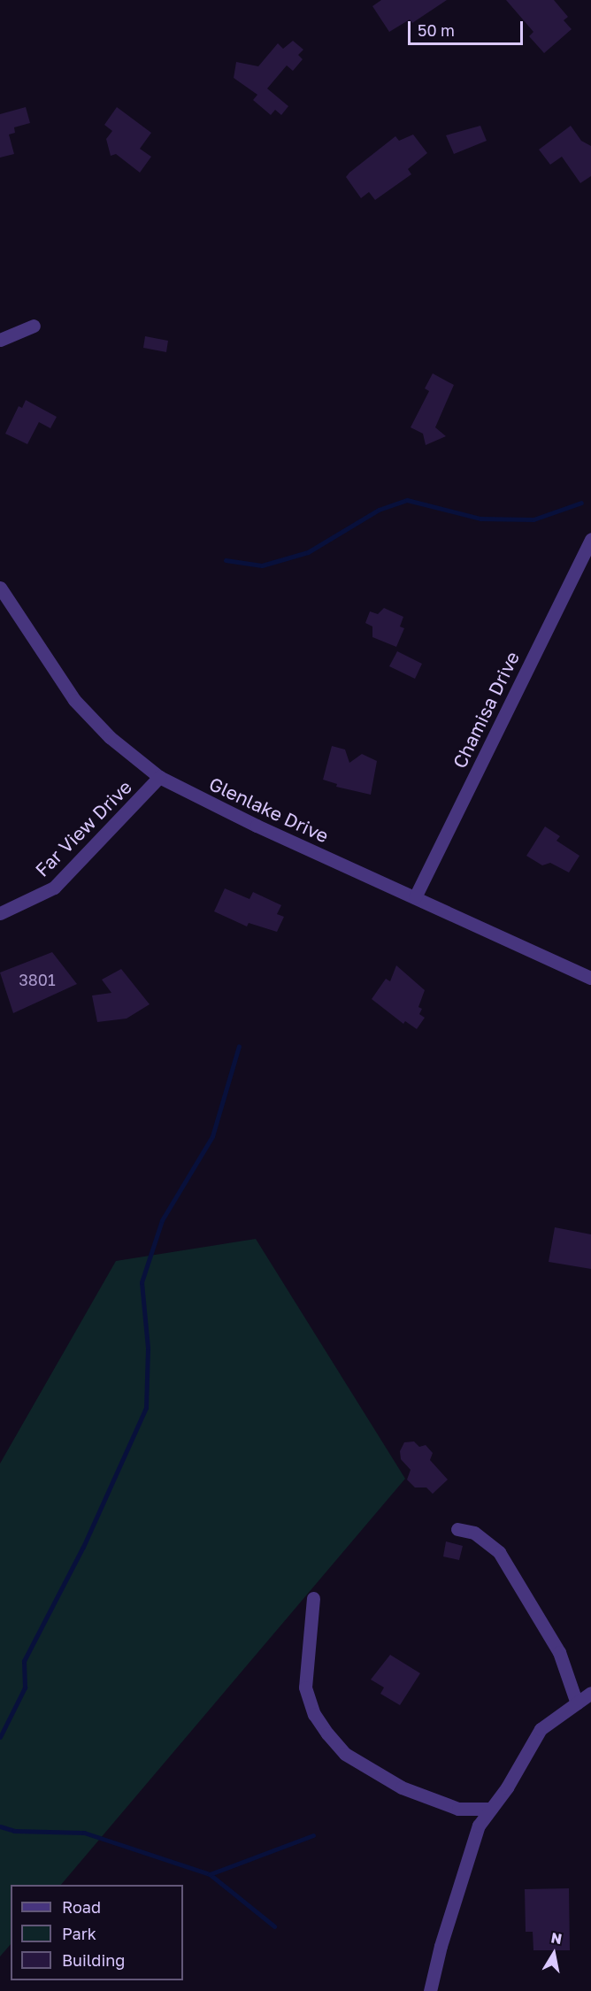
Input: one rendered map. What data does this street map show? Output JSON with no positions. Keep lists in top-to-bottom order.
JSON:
{
  "streets": {
    "street": ["Chamisa Drive", "Glenlake Drive", "Far View Drive"]
  },
  "crossings": [
    ["Chamisa Drive", "Glenlake Drive"],
    ["Glenlake Drive", "Far View Drive"]
  ],
  "house_numbers": ["3801"],
  "legend": ["Road", "Park", "Building"],
  "scale_bar": "50 m",
  "north": "top"
}
